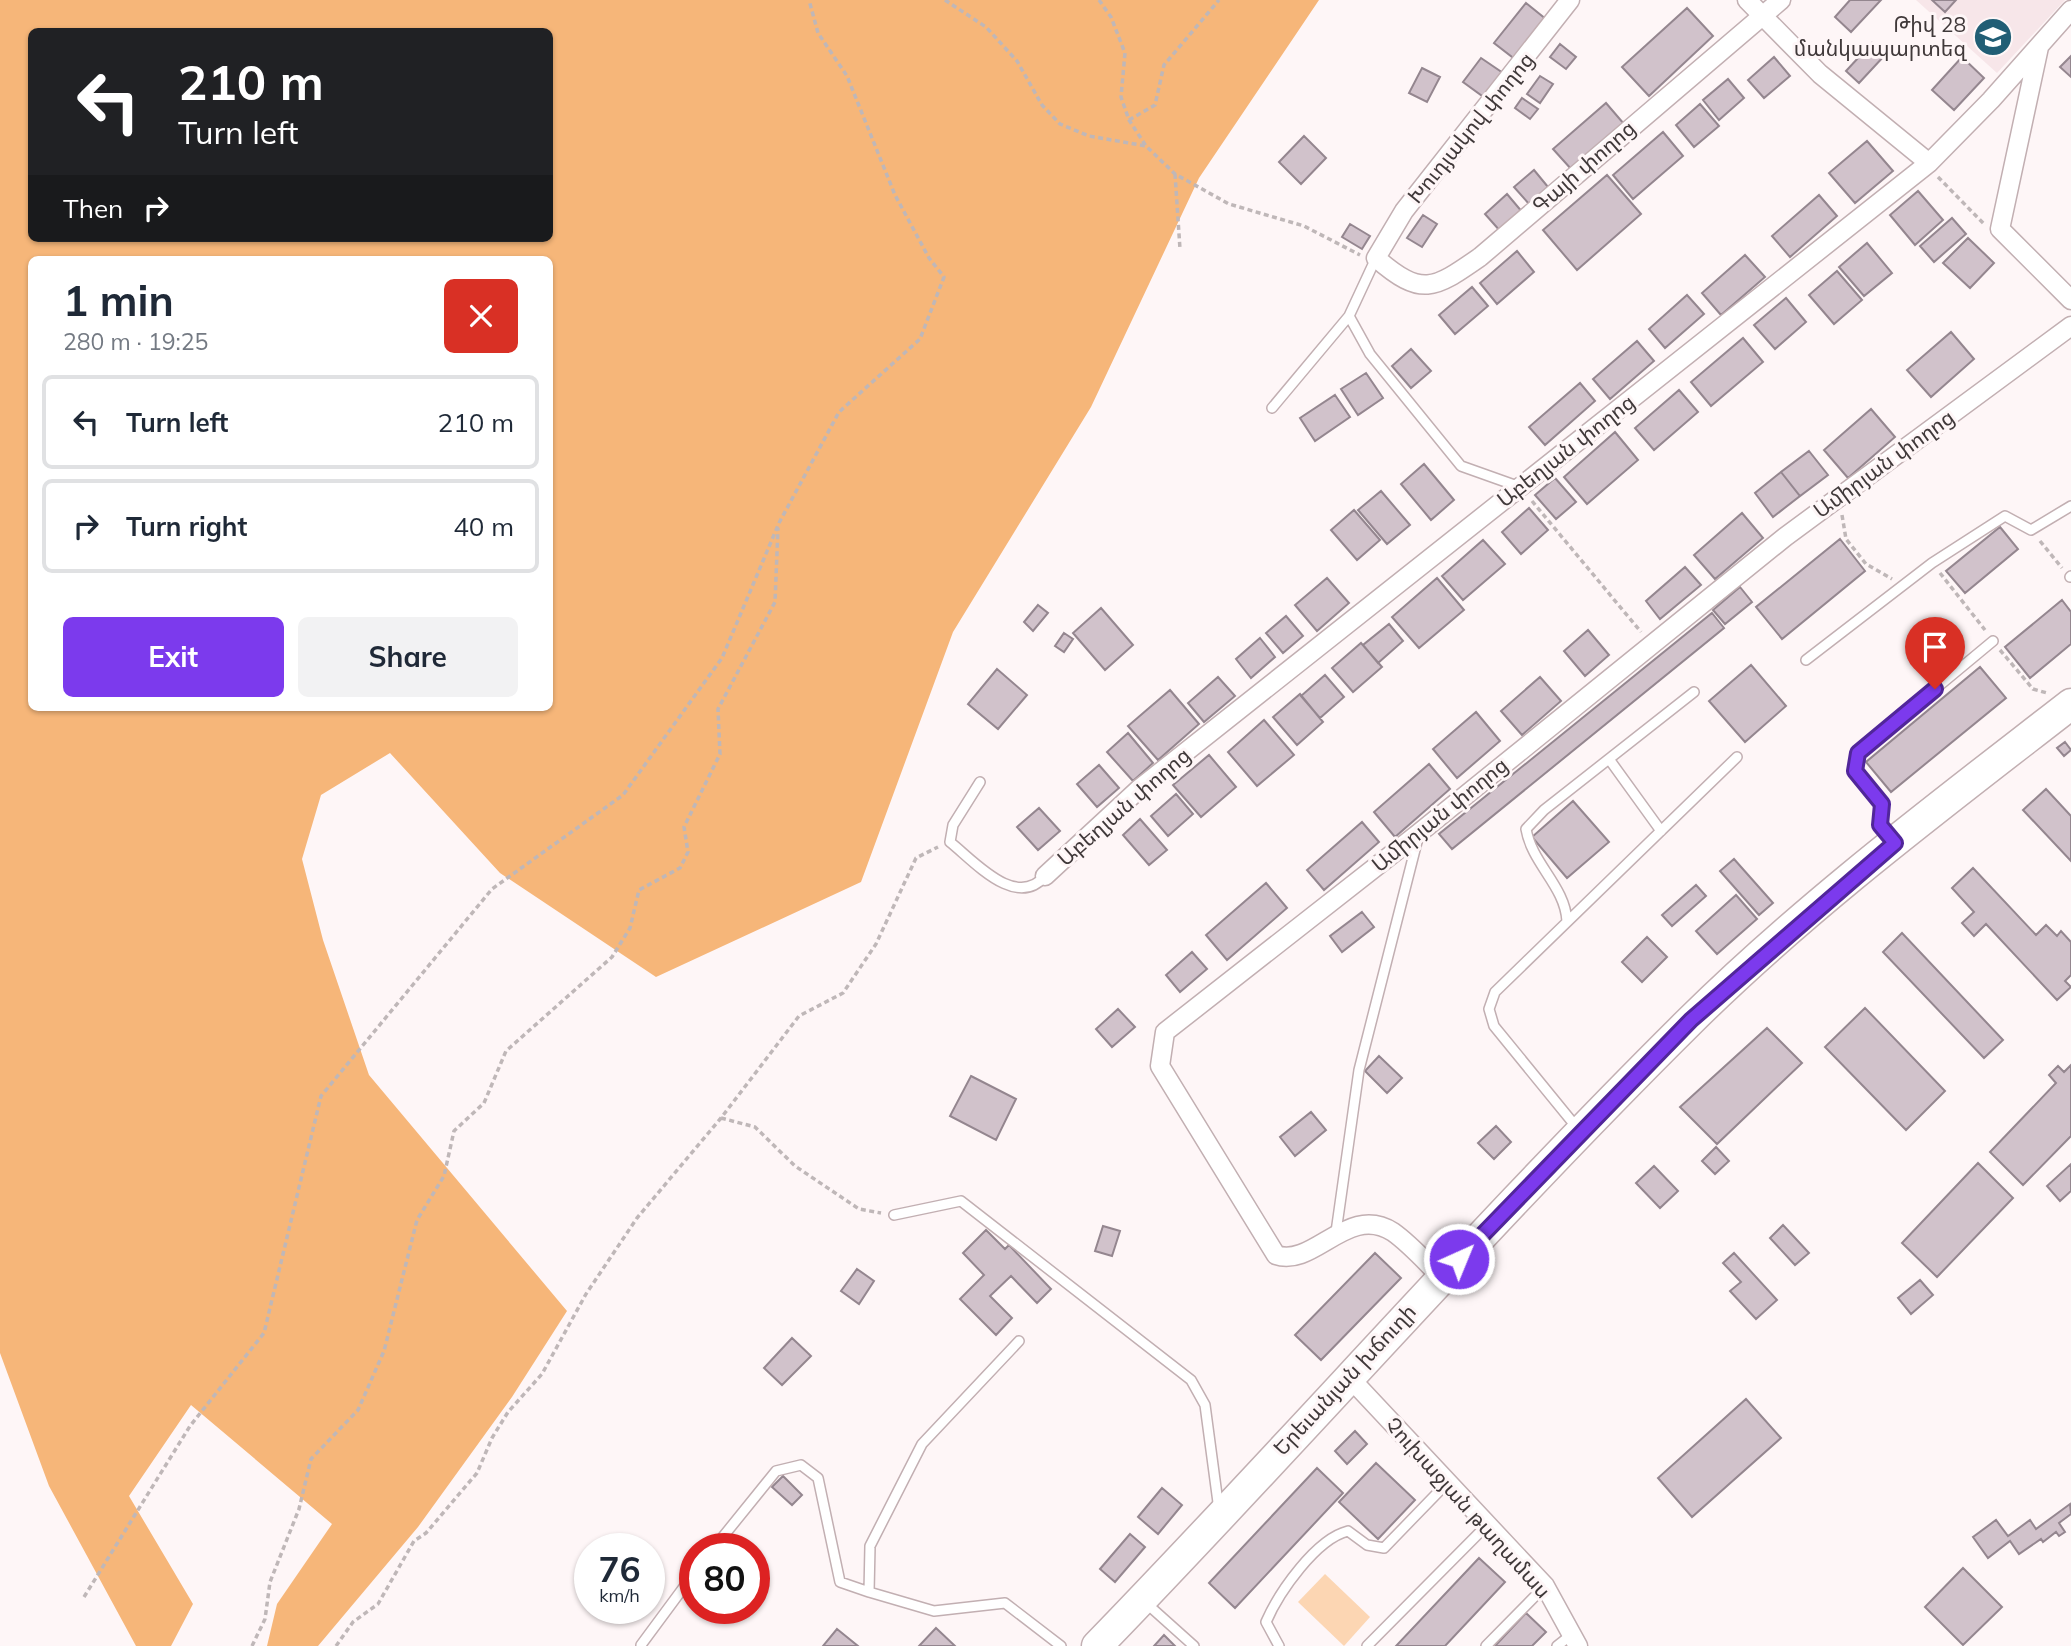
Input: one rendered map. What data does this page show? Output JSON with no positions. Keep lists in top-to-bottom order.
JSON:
{
  "streets": {
    "highway": ["Երեւանյան խճուղի"],
    "street": [
      "Խուդյակով փողոց",
      "Գայի փողոց",
      "Աբեղյան փողոց",
      "Ամիրյան փողոց",
      "Չուխաջյան թաղամաս"
    ]
  },
  "crossings": [
    ["Խուդյակով փողոց", "Գայի փողոց"],
    ["Ամիրյան փողոց", "Երեւանյան խճուղի"],
    ["Երեւանյան խճուղի", "Չուխաջյան թաղամաս"]
  ],
  "places": {
    "school or university": ["Թիվ 28 մանկապարտեզ"]
  },
  "page": {
    "turn": ["210 m", "Turn left"],
    "then": "Then",
    "heading": ["1 min", "280 m · 19:25"],
    "list": [
      {
        "name": "Turn left",
        "value": "210 m"
      },
      {
        "name": "Turn right",
        "value": "40 m"
      }
    ],
    "buttons": ["Exit", "Share"],
    "speed": "76 km/h",
    "limit": "80"
  }
}
